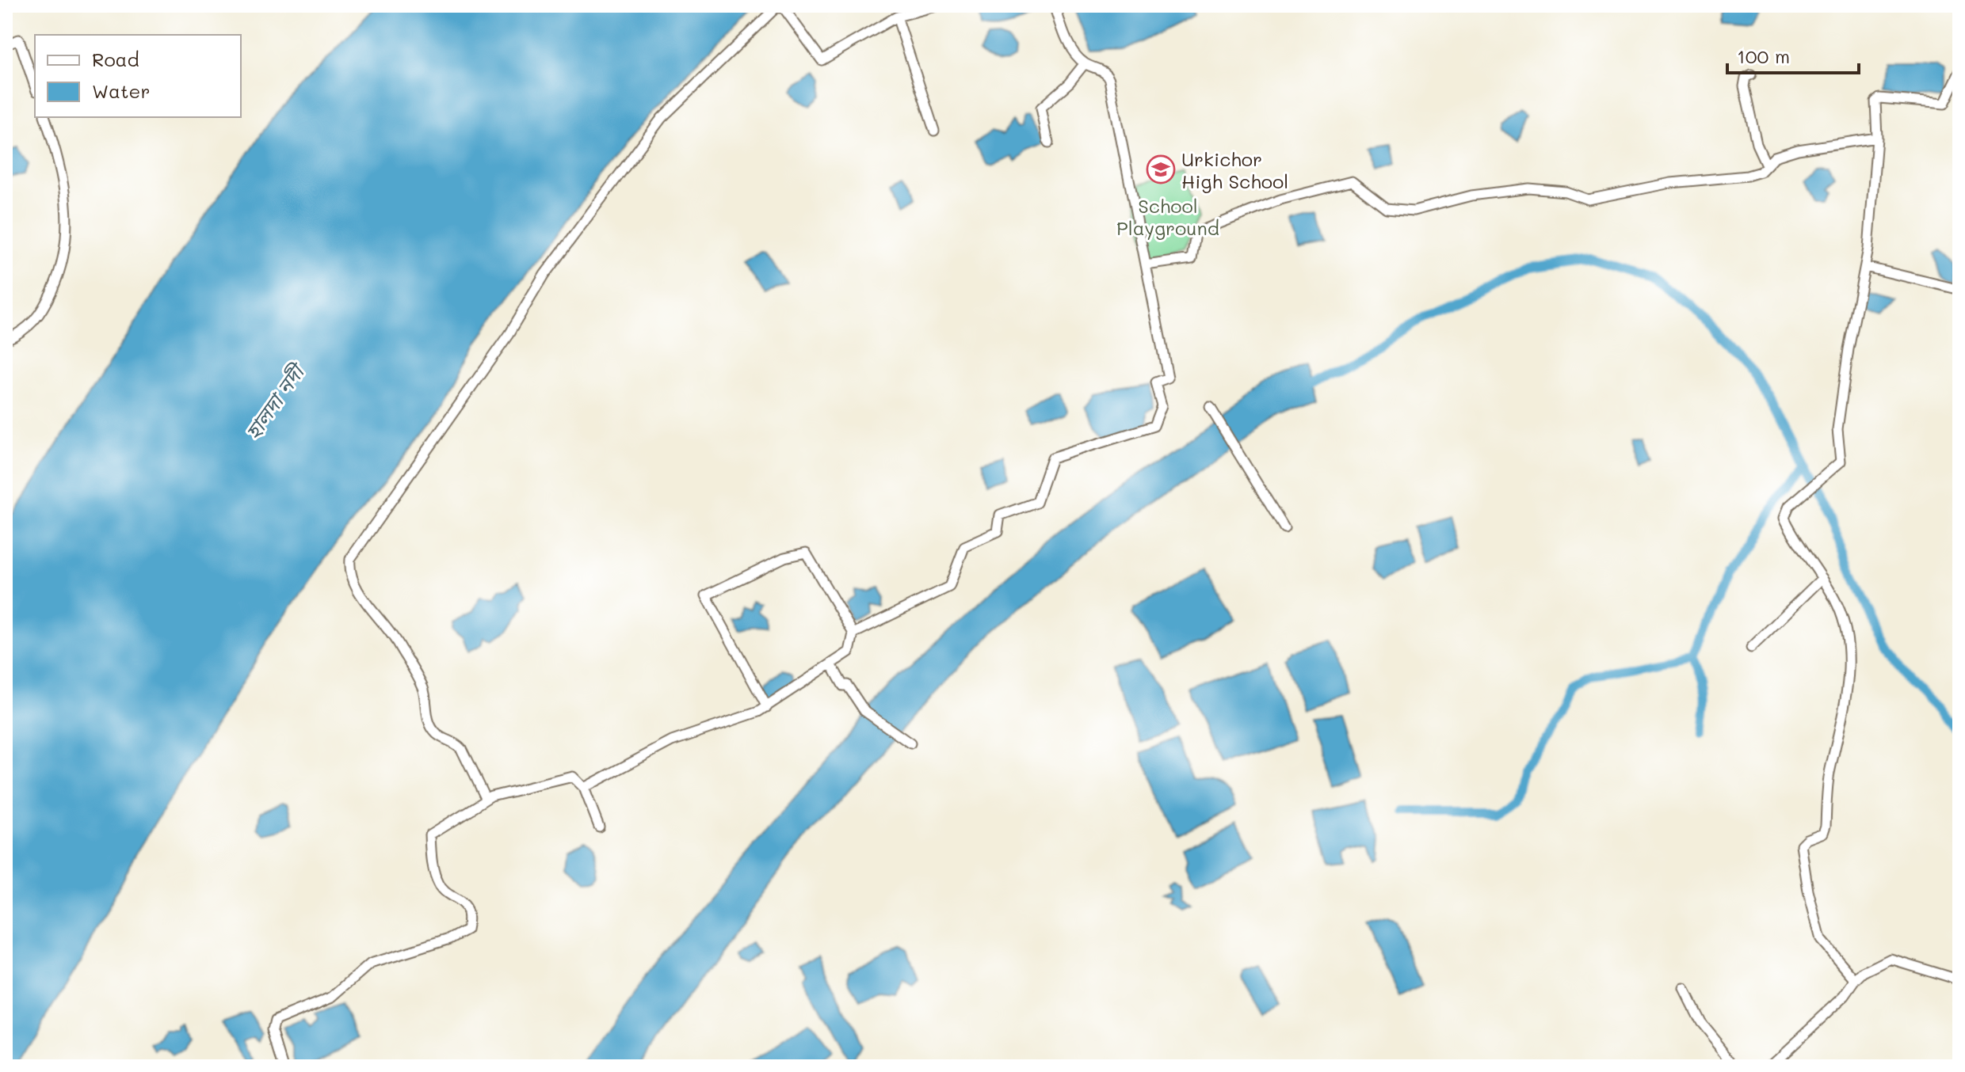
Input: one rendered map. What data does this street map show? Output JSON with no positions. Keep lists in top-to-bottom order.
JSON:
{
  "water": ["হালদা নদী"],
  "parks": ["School Playground"],
  "places": {
    "school or university": ["Urkichor High School"]
  },
  "legend": ["Road", "Water"],
  "scale_bar": "100 m"
}
